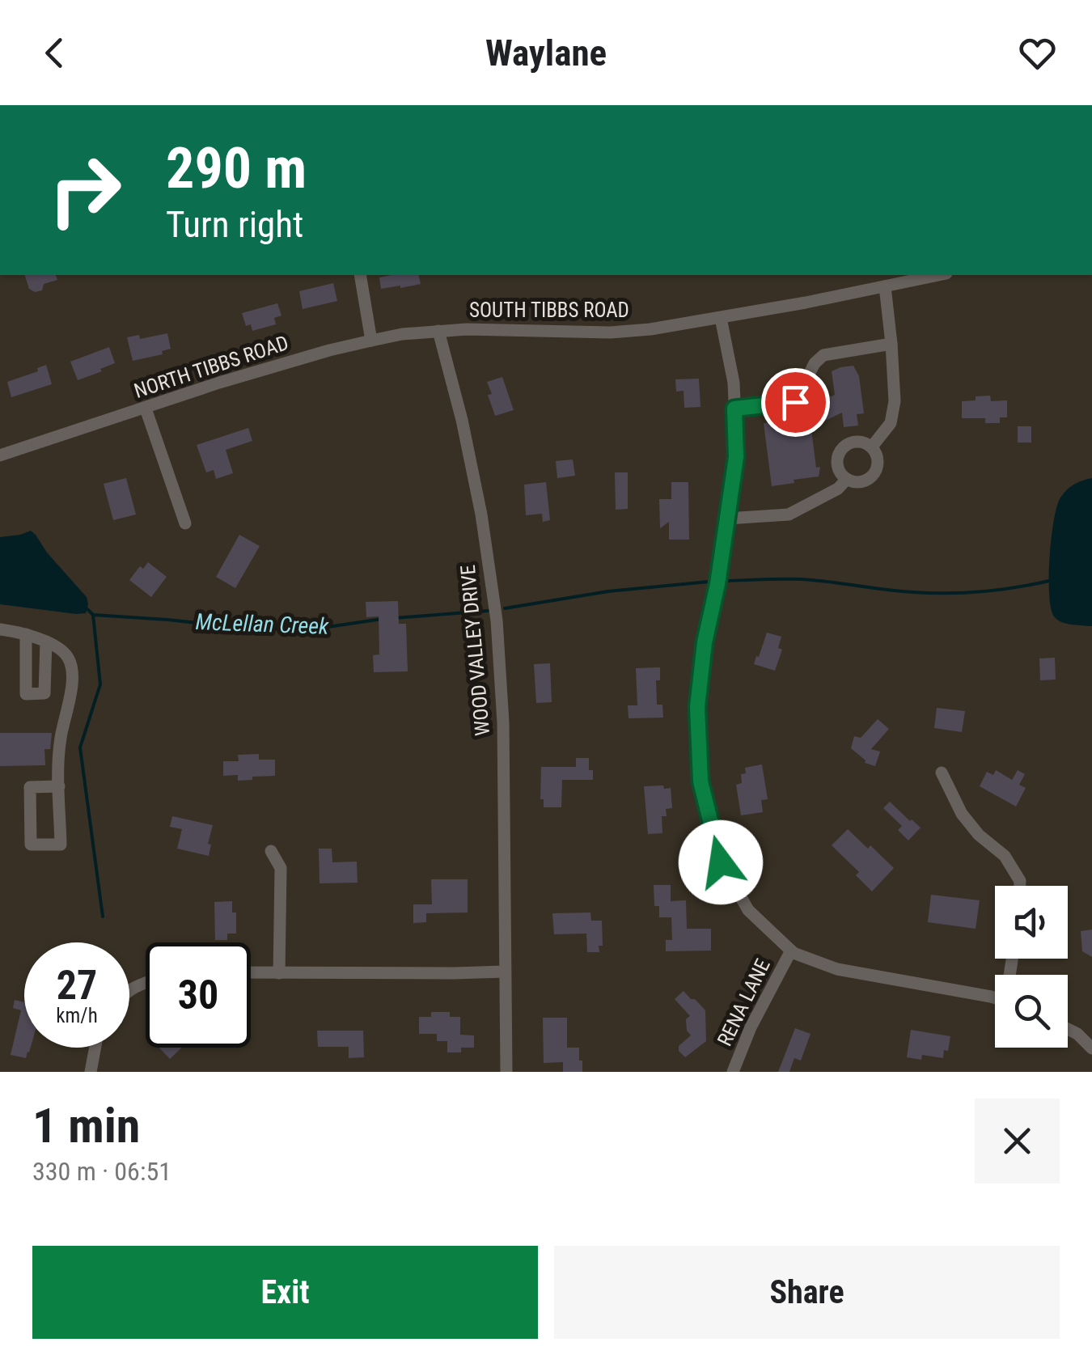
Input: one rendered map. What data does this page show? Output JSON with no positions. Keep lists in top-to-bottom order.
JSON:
{
  "streets": {
    "street": [
      "SOUTH TIBBS ROAD",
      "NORTH TIBBS ROAD",
      "WOOD VALLEY DRIVE",
      "RENA LANE"
    ]
  },
  "crossings": [
    ["SOUTH TIBBS ROAD", "NORTH TIBBS ROAD"],
    ["SOUTH TIBBS ROAD", "WOOD VALLEY DRIVE"],
    ["NORTH TIBBS ROAD", "WOOD VALLEY DRIVE"]
  ],
  "water": ["McLellan Creek"],
  "page": {
    "header": "Waylane",
    "turn": ["290 m", "Turn right"],
    "speed": "27 km/h",
    "limit": "30",
    "heading": ["1 min", "330 m · 06:51"],
    "buttons": ["Exit", "Share"]
  }
}
